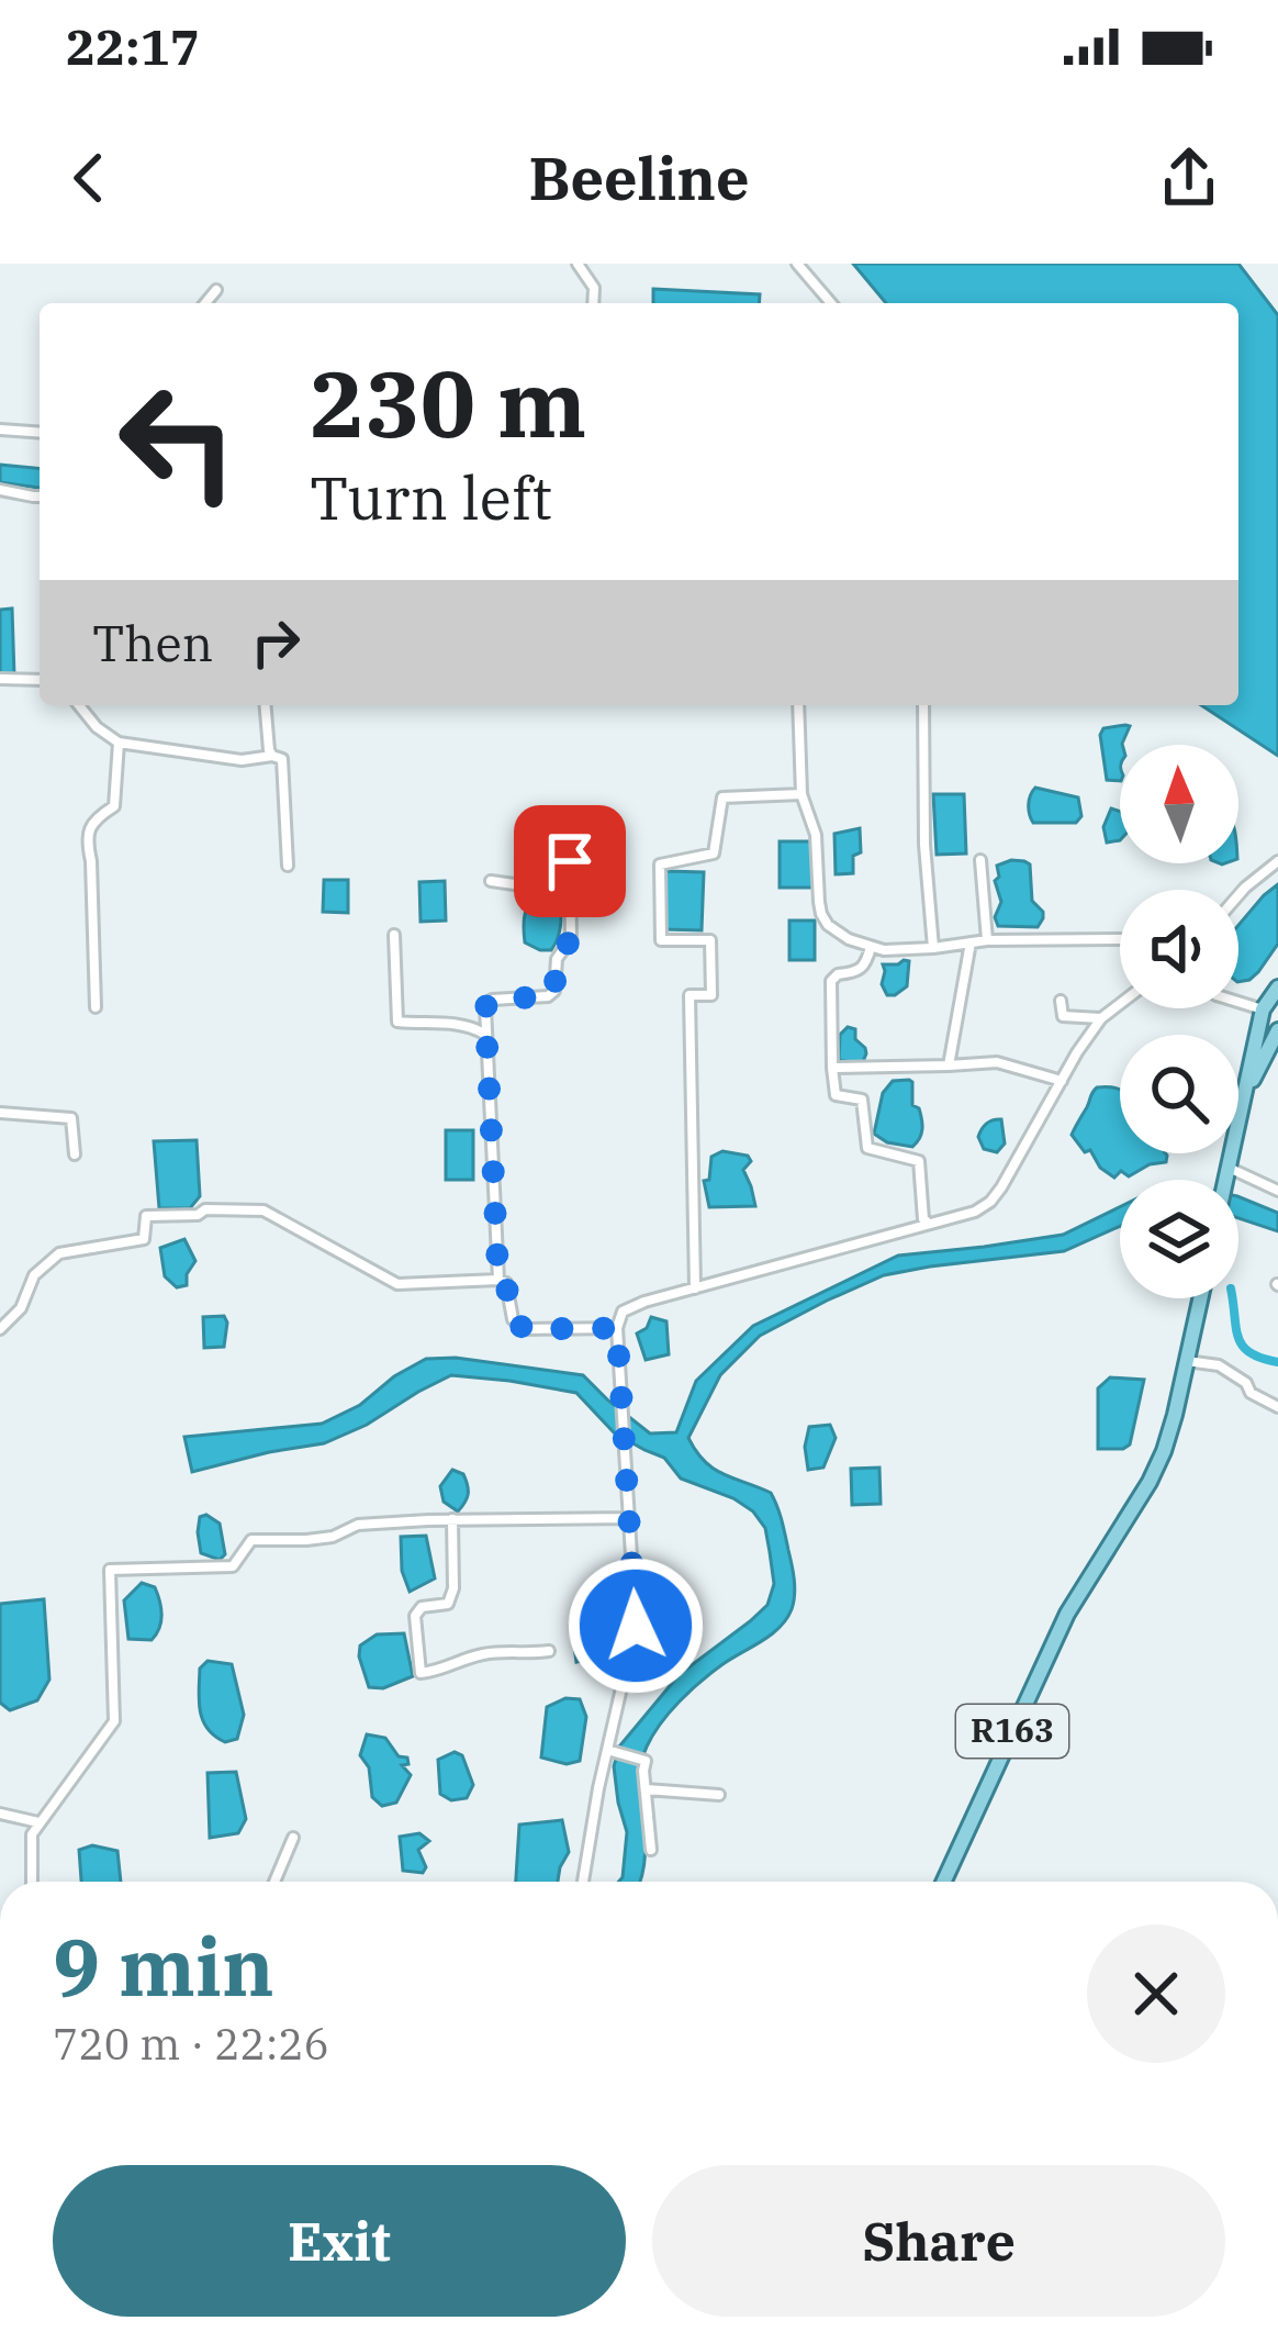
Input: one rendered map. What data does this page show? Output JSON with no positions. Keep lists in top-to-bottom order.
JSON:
{
  "streets": {
    "main road": ["R163"]
  },
  "north": "top",
  "page": {
    "status": "22:17",
    "header": "Beeline",
    "turn": ["230 m", "Turn left"],
    "then": "Then",
    "heading": ["9 min", "720 m · 22:26"],
    "buttons": ["Exit", "Share"]
  }
}
